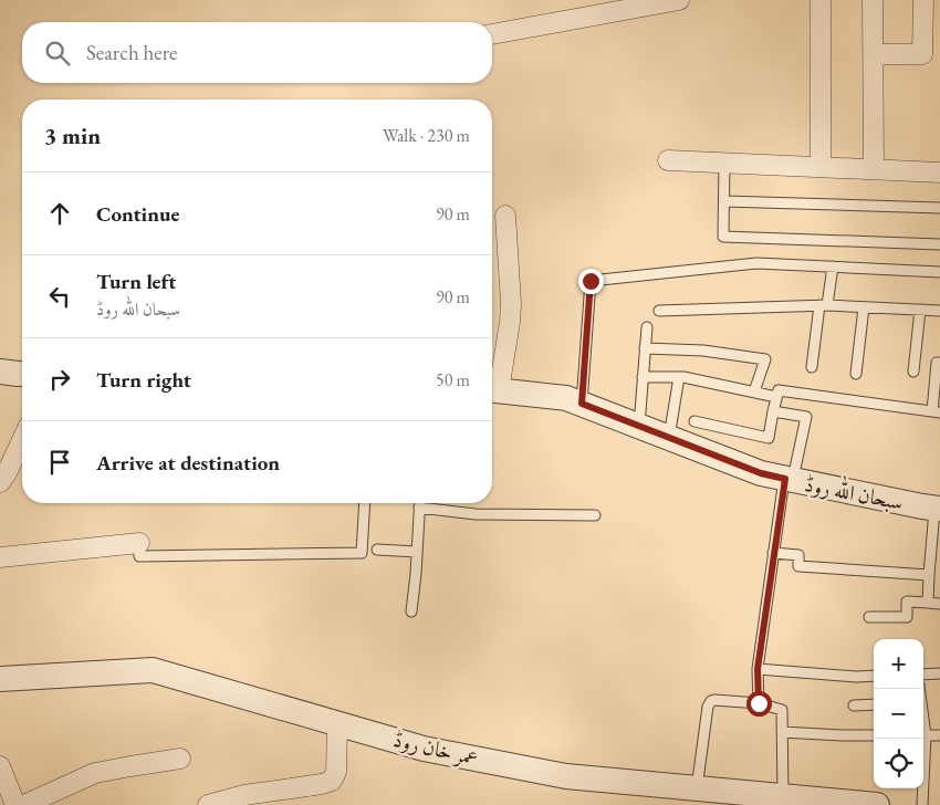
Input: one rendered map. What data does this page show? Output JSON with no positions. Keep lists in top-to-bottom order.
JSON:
{
  "streets": {
    "street": ["سبحان اللہ روڈ", "عمر خان روڈ"]
  },
  "page": {
    "search": "Search here",
    "heading": ["3 min", "Walk · 230 m"],
    "list": [
      ["Continue", "90 m"],
      ["Turn left", "سبحان اللہ روڈ", "90 m"],
      ["Turn right", "50 m"],
      "Arrive at destination"
    ],
    "map_buttons": ["+", "−"]
  }
}
